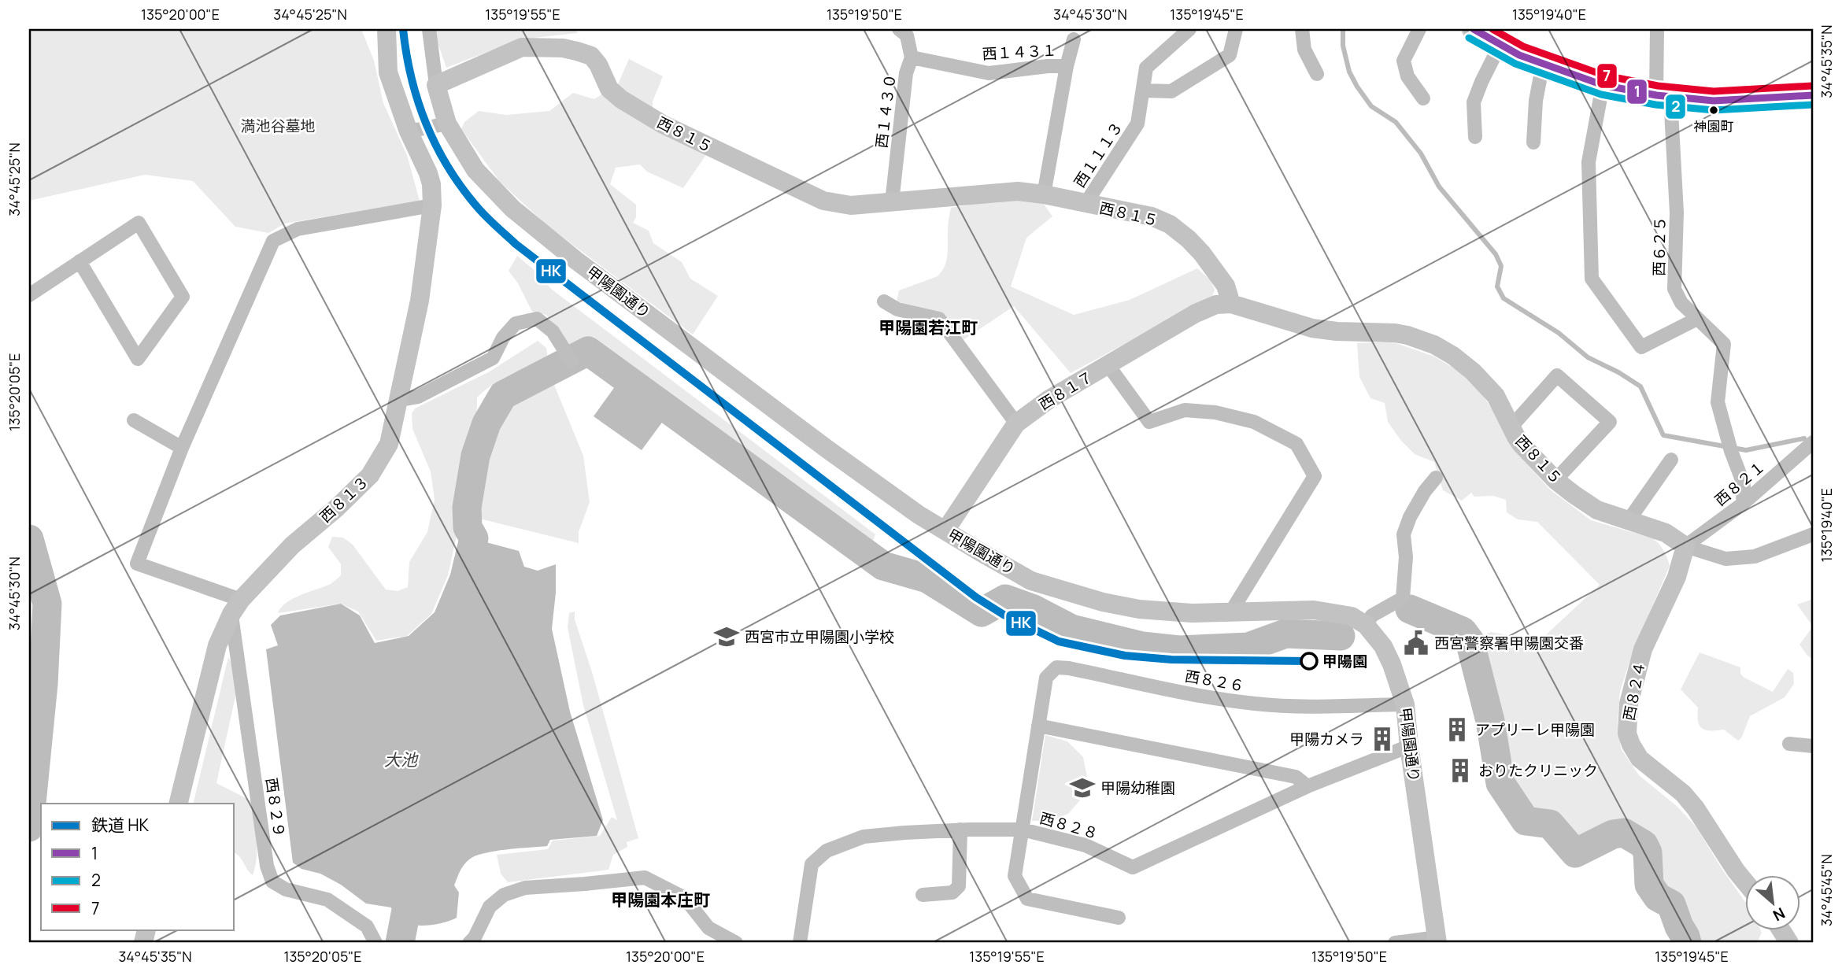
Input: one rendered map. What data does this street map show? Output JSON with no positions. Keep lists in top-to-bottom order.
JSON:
{
  "streets": {
    "street": [
      "西１４３１",
      "西１４３０",
      "西８１５",
      "西１１１３",
      "西６２５",
      "甲陽園通り",
      "西８１７",
      "西８２１",
      "西８１３",
      "西８２６",
      "西８２４",
      "西８２９",
      "西８２８"
    ]
  },
  "crossings": [
    ["西１４３１", "西１４３０"],
    ["西１４３１", "西８１５"],
    ["西１４３０", "西８１５"],
    ["西８１５", "西１１１３"],
    ["西８１５", "甲陽園通り"],
    ["西８１５", "西８１７"],
    ["西８１５", "西８２１"],
    ["西８１５", "西８２４"],
    ["西６２５", "西８２１"],
    ["甲陽園通り", "西８１７"],
    ["甲陽園通り", "西８２６"],
    ["甲陽園通り", "西８２８"],
    ["西８２１", "西８２４"],
    ["西８１３", "西８２９"],
    ["西８２６", "西８２８"]
  ],
  "districts": ["甲陽園若江町", "甲陽園本庄町"],
  "water": ["大池"],
  "parks": ["満池谷墓地"],
  "places": {
    "other": ["神園町", "甲陽園"],
    "school or university": ["西宮市立甲陽園小学校", "甲陽幼稚園"],
    "public building": ["西宮警察署甲陽園交番"],
    "building": ["アプリーレ甲陽園", "甲陽カメラ", "おりたクリニック"]
  },
  "lines": [
    "rail line HK",
    "transit line 1",
    "transit line 7",
    "transit line 2"
  ],
  "legend": [
    "鉄道 HK",
    "1",
    "2",
    "7"
  ],
  "north": "bottom right",
  "coordinates": [
    "135°20'00\"E",
    "34°45'25\"N",
    "135°19'55\"E",
    "135°19'50\"E",
    "34°45'30\"N",
    "135°19'45\"E",
    "135°19'40\"E",
    "34°45'35\"N",
    "135°20'05\"E",
    "34°45'45\"N"
  ]
}
